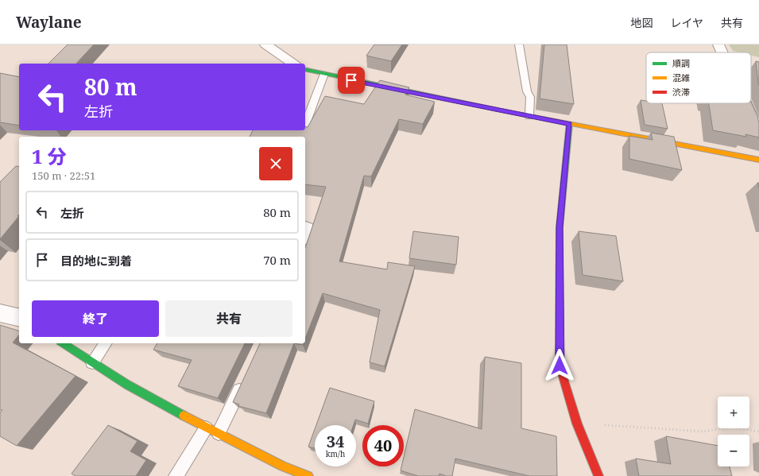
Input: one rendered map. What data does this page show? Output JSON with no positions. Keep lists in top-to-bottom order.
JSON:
{
  "legend": ["順調", "混雑", "渋滞"],
  "page": {
    "header": "Waylane",
    "nav": ["地図", "レイヤ", "共有"],
    "turn": ["80 m", "左折"],
    "heading": ["1 分", "150 m · 22:51"],
    "list": [
      {
        "name": "左折",
        "value": "80 m"
      },
      {
        "name": "目的地に到着",
        "value": "70 m"
      }
    ],
    "buttons": ["終了", "共有"],
    "map_buttons": ["+", "−"],
    "speed": "34 km/h",
    "limit": "40"
  }
}
